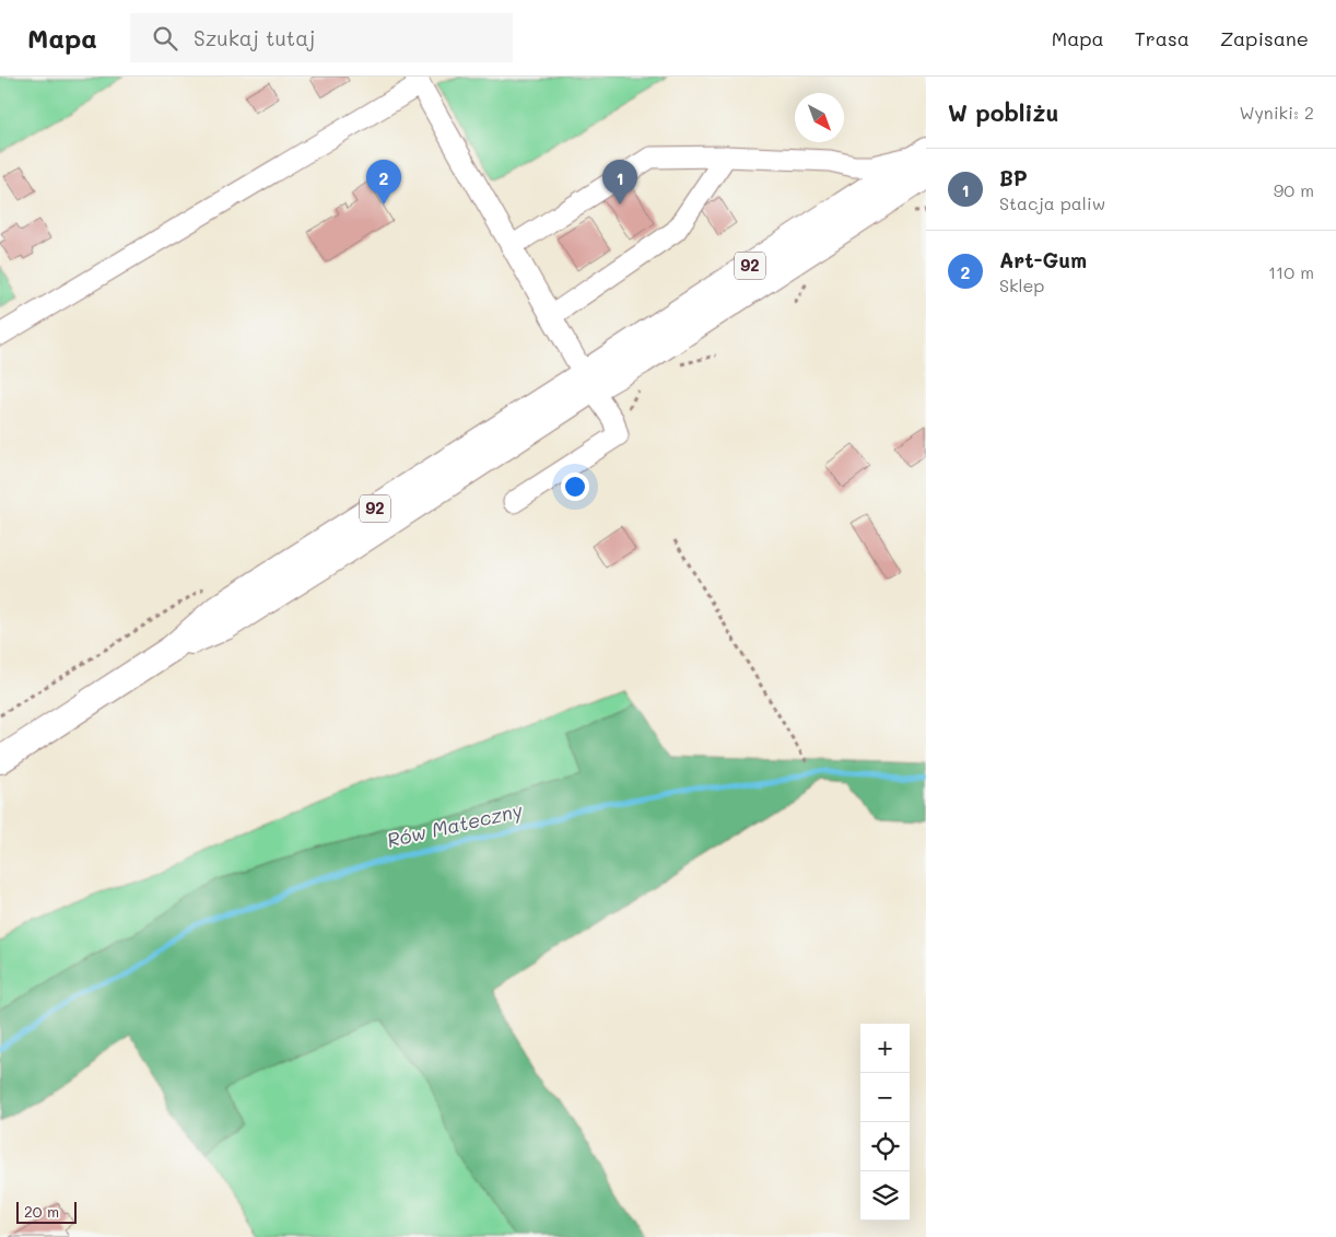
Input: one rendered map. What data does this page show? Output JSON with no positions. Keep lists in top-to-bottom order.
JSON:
{
  "streets": {
    "main road": ["92"]
  },
  "water": ["Rów Mateczny"],
  "scale_bar": "20 m",
  "north": "bottom right",
  "page": {
    "header": "Mapa",
    "search": "Szukaj tutaj",
    "nav": ["Mapa", "Trasa", "Zapisane"],
    "heading": ["W pobliżu", "Wyniki: 2"],
    "list": [
      {
        "mark": "1",
        "name": "BP",
        "note": "Stacja paliw",
        "value": "90 m"
      },
      {
        "mark": "2",
        "name": "Art-Gum",
        "note": "Sklep",
        "value": "110 m"
      }
    ],
    "pins": ["1", "2"],
    "map_buttons": ["+", "−"],
    "scale": "20 m"
  }
}
